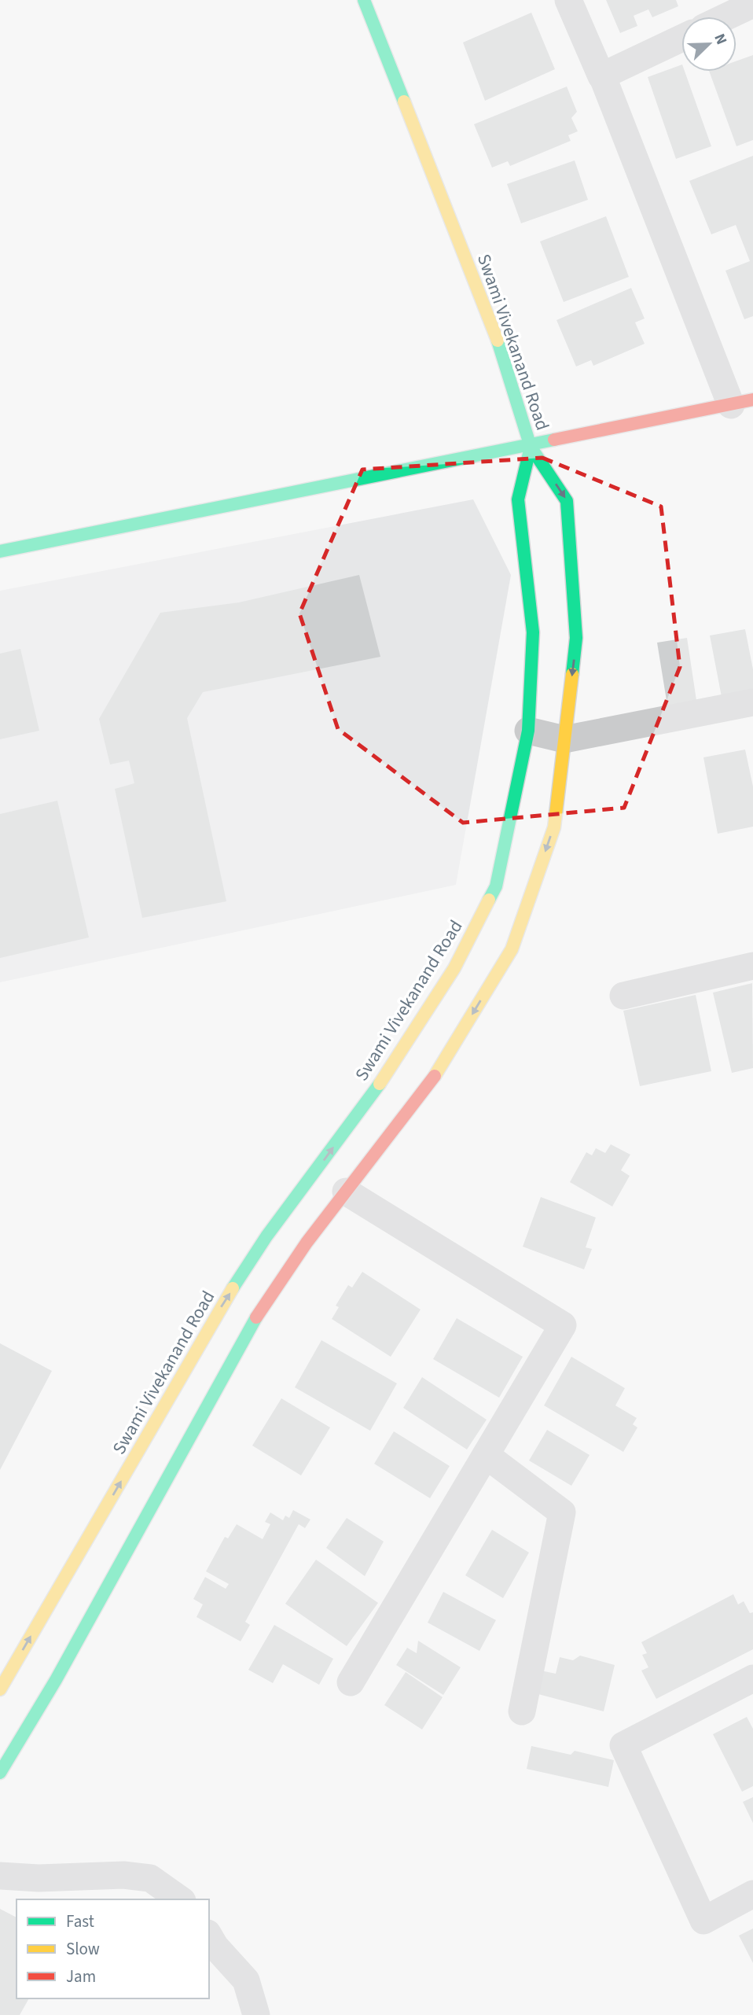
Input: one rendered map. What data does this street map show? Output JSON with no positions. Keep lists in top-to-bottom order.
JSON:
{
  "streets": {
    "main road": ["Swami Vivekanand Road"]
  },
  "legend": ["Fast", "Slow", "Jam"],
  "north": "top right"
}
